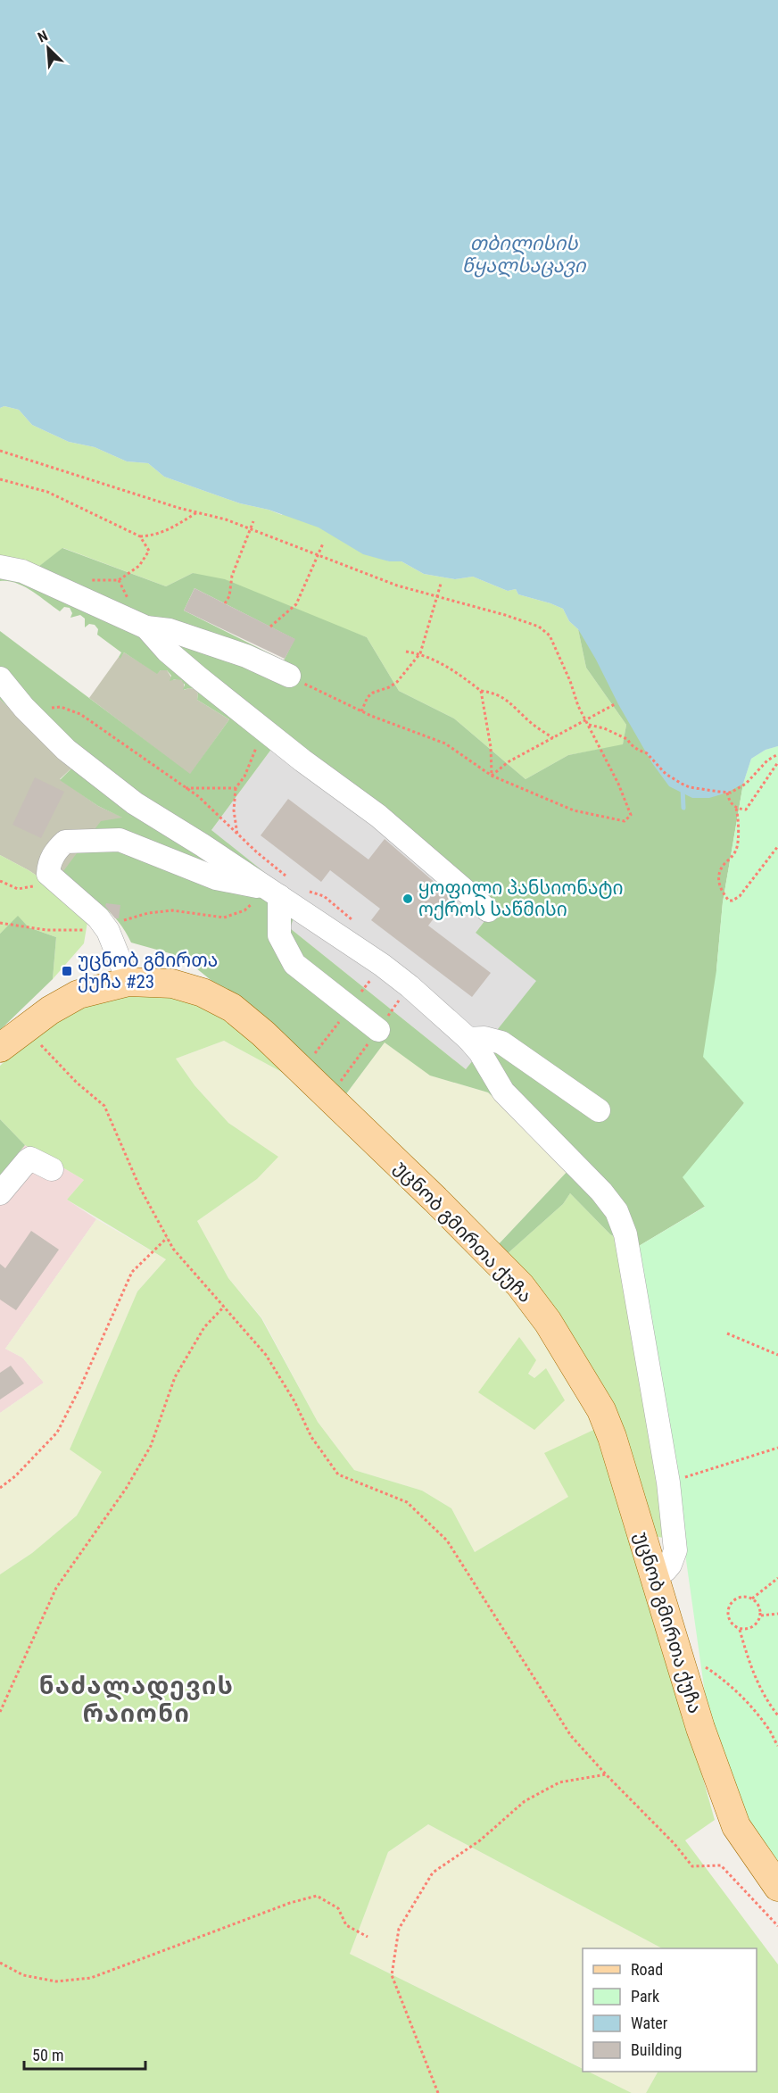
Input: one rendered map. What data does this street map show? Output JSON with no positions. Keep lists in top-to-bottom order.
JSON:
{
  "streets": {
    "main road": ["უცნობ გმირთა ქუჩა"]
  },
  "districts": ["ნაძალადევის რაიონი"],
  "water": ["თბილისის წყალსაცავი"],
  "places": {
    "other": ["ყოფილი პანსიონატი ოქროს საწმისი"],
    "transit": ["უცნობ გმირთა ქუჩა #23"]
  },
  "legend": [
    "Road",
    "Park",
    "Water",
    "Building"
  ],
  "scale_bar": "50 m",
  "north": "top left"
}
